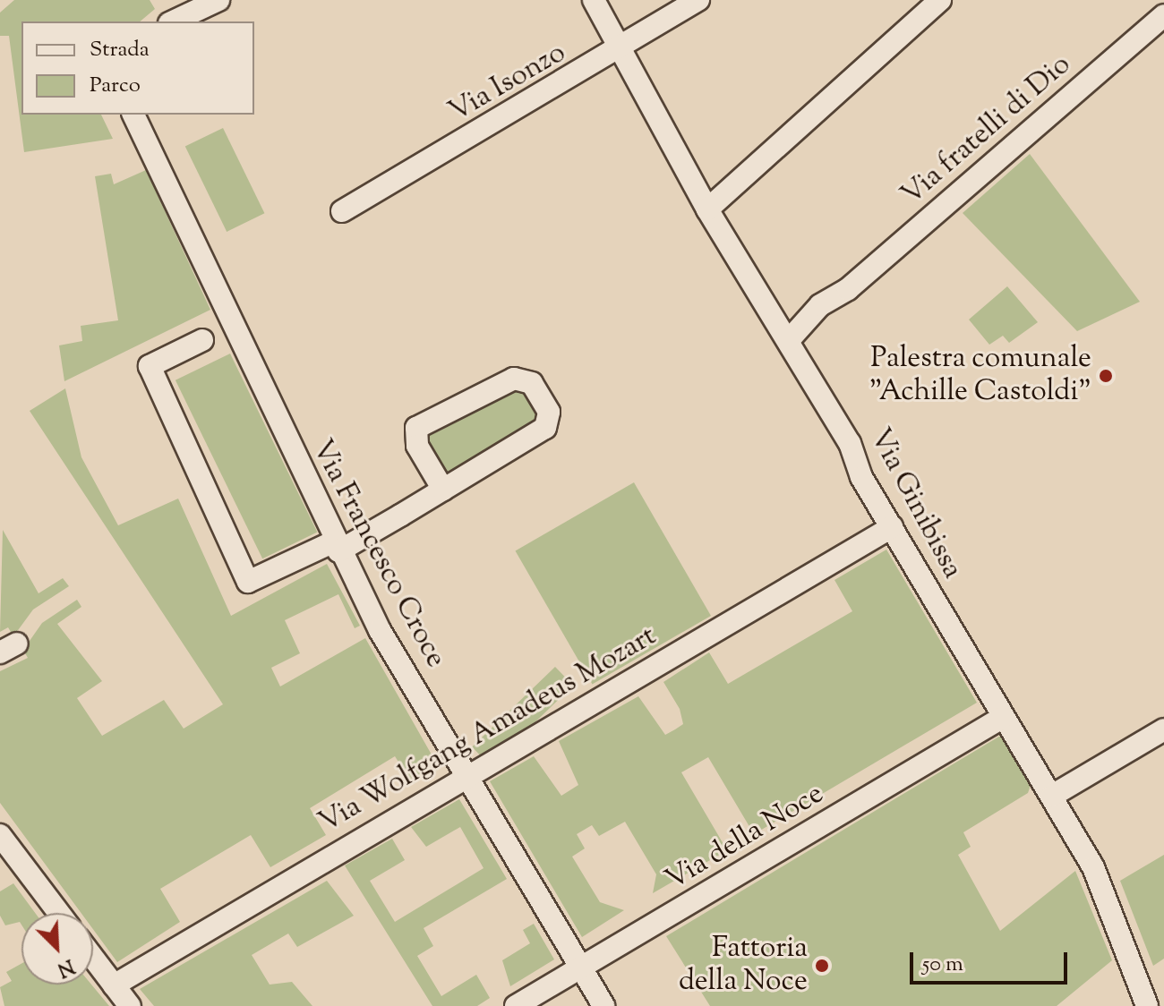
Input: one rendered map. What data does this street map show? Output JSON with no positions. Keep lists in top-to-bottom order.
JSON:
{
  "streets": {
    "street": [
      "Via Isonzo",
      "Via fratelli di Dio",
      "Via Ginibissa",
      "Via Francesco Croce",
      "Via Wolfgang Amadeus Mozart",
      "Via della Noce"
    ]
  },
  "crossings": [
    ["Via Isonzo", "Via Ginibissa"],
    ["Via fratelli di Dio", "Via Ginibissa"],
    ["Via Ginibissa", "Via Wolfgang Amadeus Mozart"],
    ["Via Ginibissa", "Via della Noce"],
    ["Via Francesco Croce", "Via Wolfgang Amadeus Mozart"],
    ["Via Francesco Croce", "Via della Noce"]
  ],
  "places": ["Palestra comunale \"Achille Castoldi\"", "Fattoria della Noce"],
  "legend": ["Strada", "Parco"],
  "scale_bar": "50 m",
  "north": "bottom right"
}
